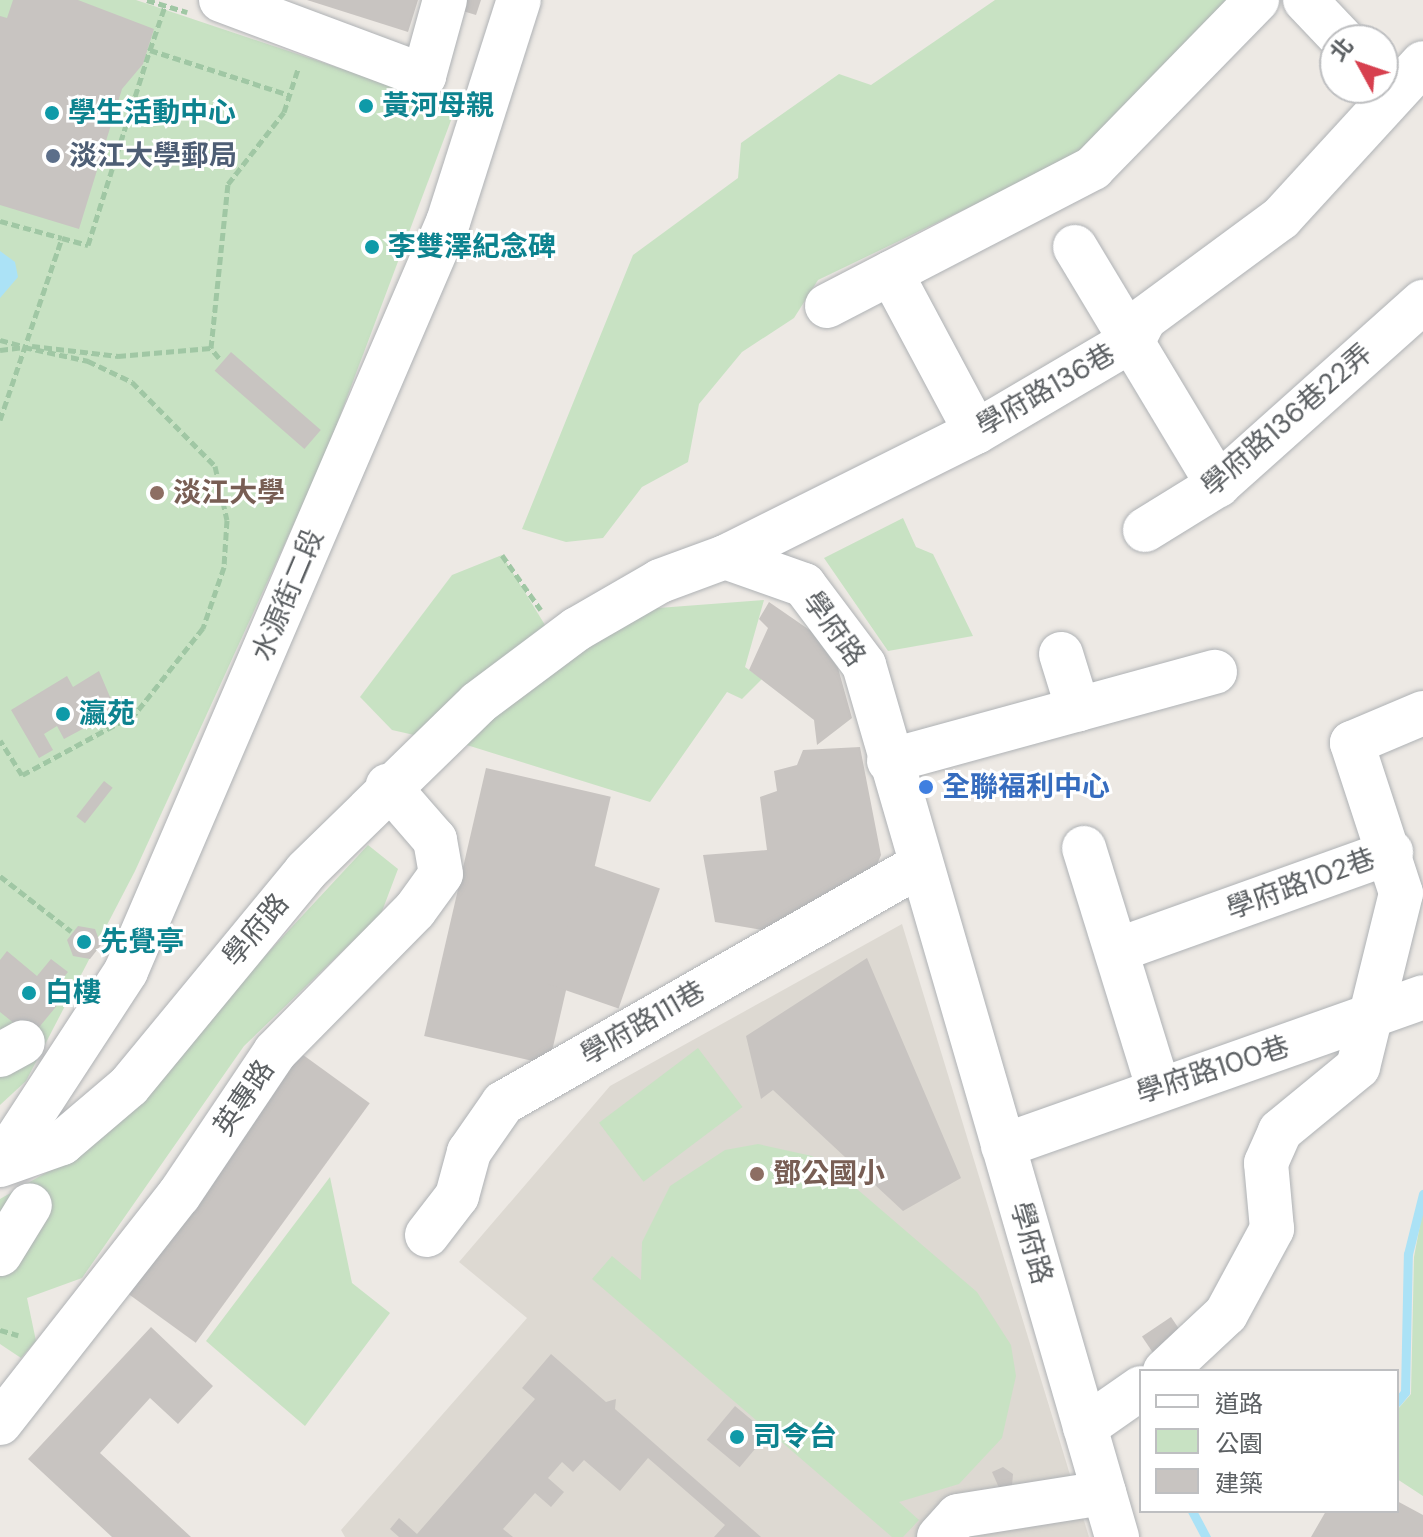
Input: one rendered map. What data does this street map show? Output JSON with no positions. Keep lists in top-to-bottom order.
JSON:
{
  "streets": {
    "street": [
      "學府路136巷",
      "學府路136巷22弄",
      "水源街二段",
      "學府路",
      "學府路102巷",
      "學府路111巷",
      "學府路100巷",
      "英專路"
    ]
  },
  "crossings": [
    ["學府路136巷", "學府路"],
    ["水源街二段", "學府路"],
    ["學府路", "學府路111巷"],
    ["學府路", "學府路100巷"],
    ["學府路", "英專路"]
  ],
  "places": [
    "黃河母親",
    "學生活動中心",
    "淡江大學郵局",
    "李雙澤紀念碑",
    "淡江大學",
    "瀛苑",
    "全聯福利中心",
    "先覺亭",
    "白樓",
    "鄧公國小",
    "司令台"
  ],
  "legend": ["道路", "公園", "建築"],
  "north": "top left"
}
